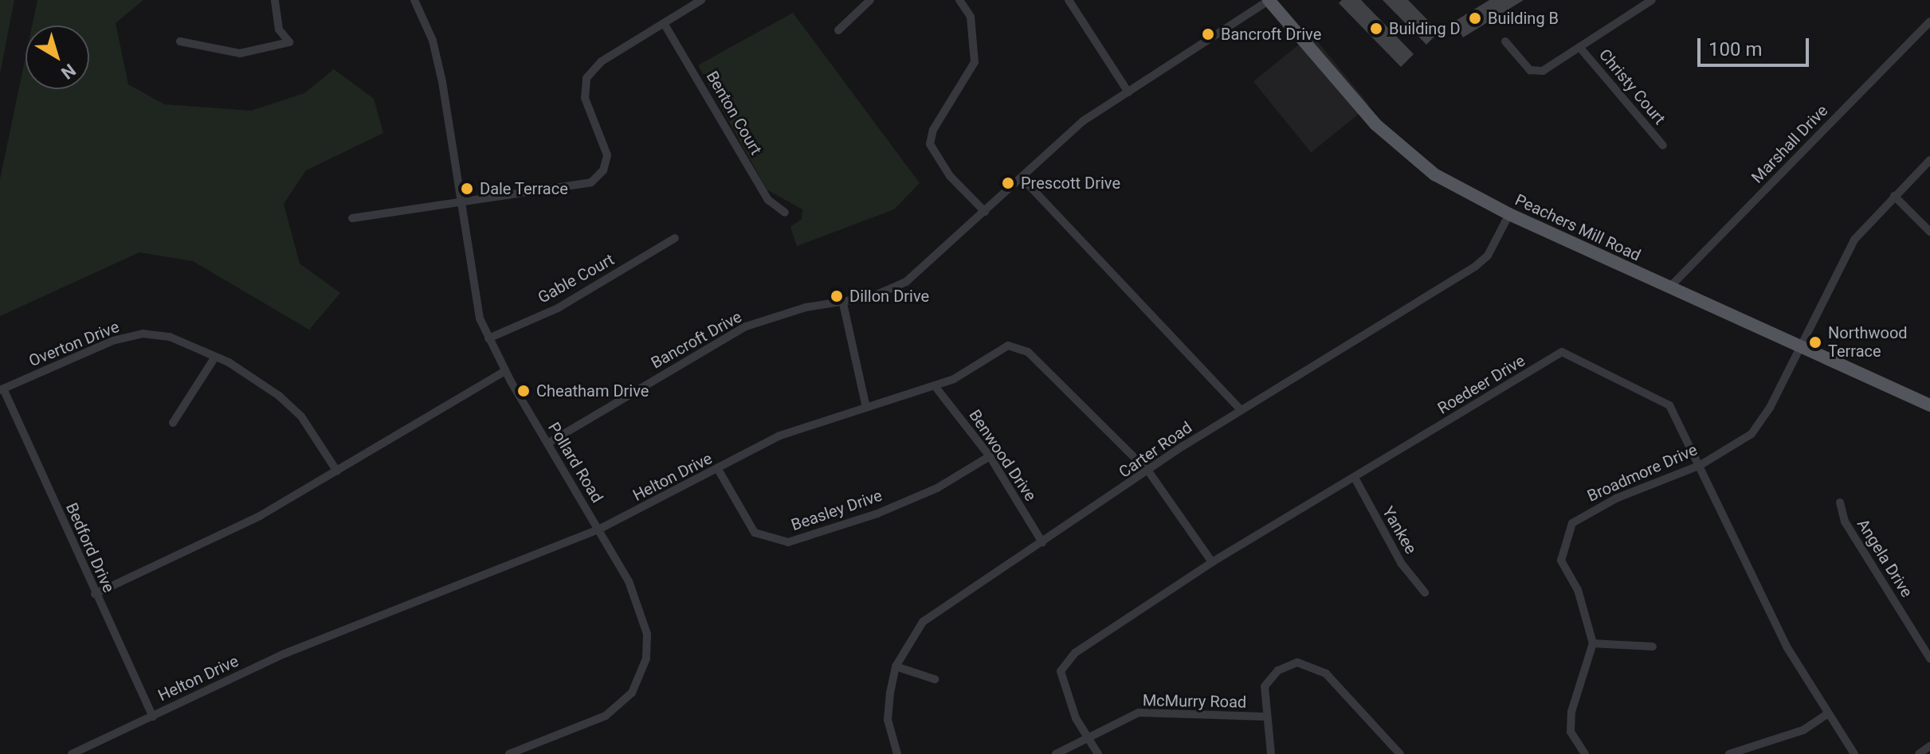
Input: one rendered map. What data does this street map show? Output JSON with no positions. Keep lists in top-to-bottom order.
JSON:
{
  "streets": {
    "main road": ["Peachers Mill Road"],
    "street": [
      "Christy Court",
      "Benton Court",
      "Marshall Drive",
      "Gable Court",
      "Bancroft Drive",
      "Overton Drive",
      "Roedeer Drive",
      "Carter Road",
      "Benwood Drive",
      "Pollard Road",
      "Broadmore Drive",
      "Helton Drive",
      "Beasley Drive",
      "Yankee",
      "Bedford Drive",
      "Angela Drive",
      "McMurry Road"
    ]
  },
  "crossings": [
    ["Marshall Drive", "Peachers Mill Road"],
    ["Peachers Mill Road", "Bancroft Drive"],
    ["Peachers Mill Road", "Carter Road"],
    ["Peachers Mill Road", "Broadmore Drive"],
    ["Gable Court", "Pollard Road"],
    ["Bancroft Drive", "Pollard Road"],
    ["Overton Drive", "Bedford Drive"],
    ["Roedeer Drive", "Broadmore Drive"],
    ["Roedeer Drive", "Helton Drive"],
    ["Roedeer Drive", "Yankee"],
    ["Roedeer Drive", "McMurry Road"],
    ["Carter Road", "Benwood Drive"],
    ["Carter Road", "Helton Drive"],
    ["Benwood Drive", "Helton Drive"],
    ["Benwood Drive", "Beasley Drive"],
    ["Pollard Road", "Helton Drive"],
    ["Helton Drive", "Beasley Drive"],
    ["Helton Drive", "Bedford Drive"]
  ],
  "places": [
    "Building B",
    "Building D",
    "Bancroft Drive",
    "Prescott Drive",
    "Dale Terrace",
    "Dillon Drive",
    "Northwood Terrace",
    "Cheatham Drive"
  ],
  "scale_bar": "100 m",
  "north": "bottom right"
}
